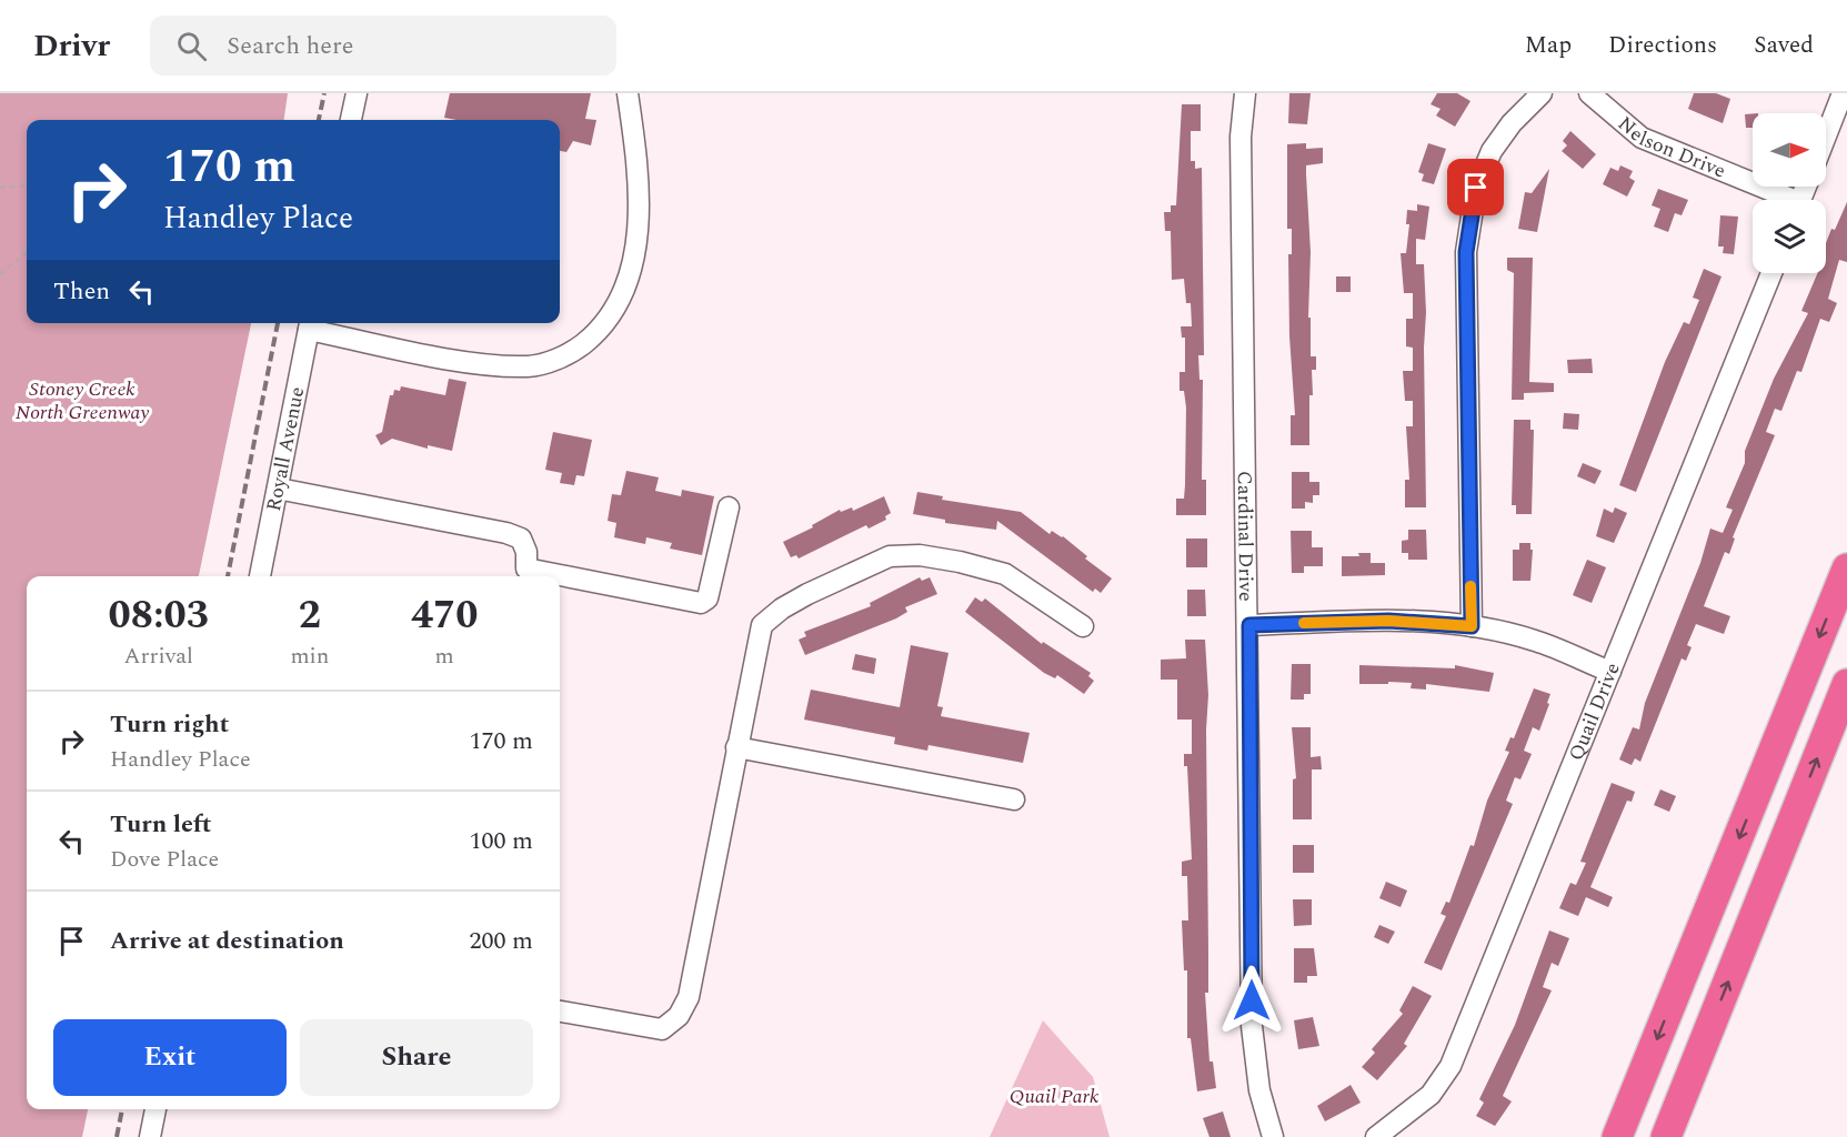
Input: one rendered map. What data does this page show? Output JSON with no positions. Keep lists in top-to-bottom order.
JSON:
{
  "streets": {
    "street": [
      "Nelson Drive",
      "Royall Avenue",
      "Cardinal Drive",
      "Quail Drive"
    ]
  },
  "parks": ["Stoney Creek North Greenway", "Quail Park"],
  "north": "right",
  "page": {
    "header": "Drivr",
    "search": "Search here",
    "nav": ["Map", "Directions", "Saved"],
    "turn": ["170 m", "Handley Place"],
    "then": "Then",
    "eta": [
      "08:03",
      "Arrival",
      "2",
      "min",
      "470",
      "m"
    ],
    "list": [
      {
        "name": "Turn right",
        "note": "Handley Place",
        "value": "170 m"
      },
      {
        "name": "Turn left",
        "note": "Dove Place",
        "value": "100 m"
      },
      {
        "name": "Arrive at destination",
        "value": "200 m"
      }
    ],
    "buttons": ["Exit", "Share"]
  }
}
